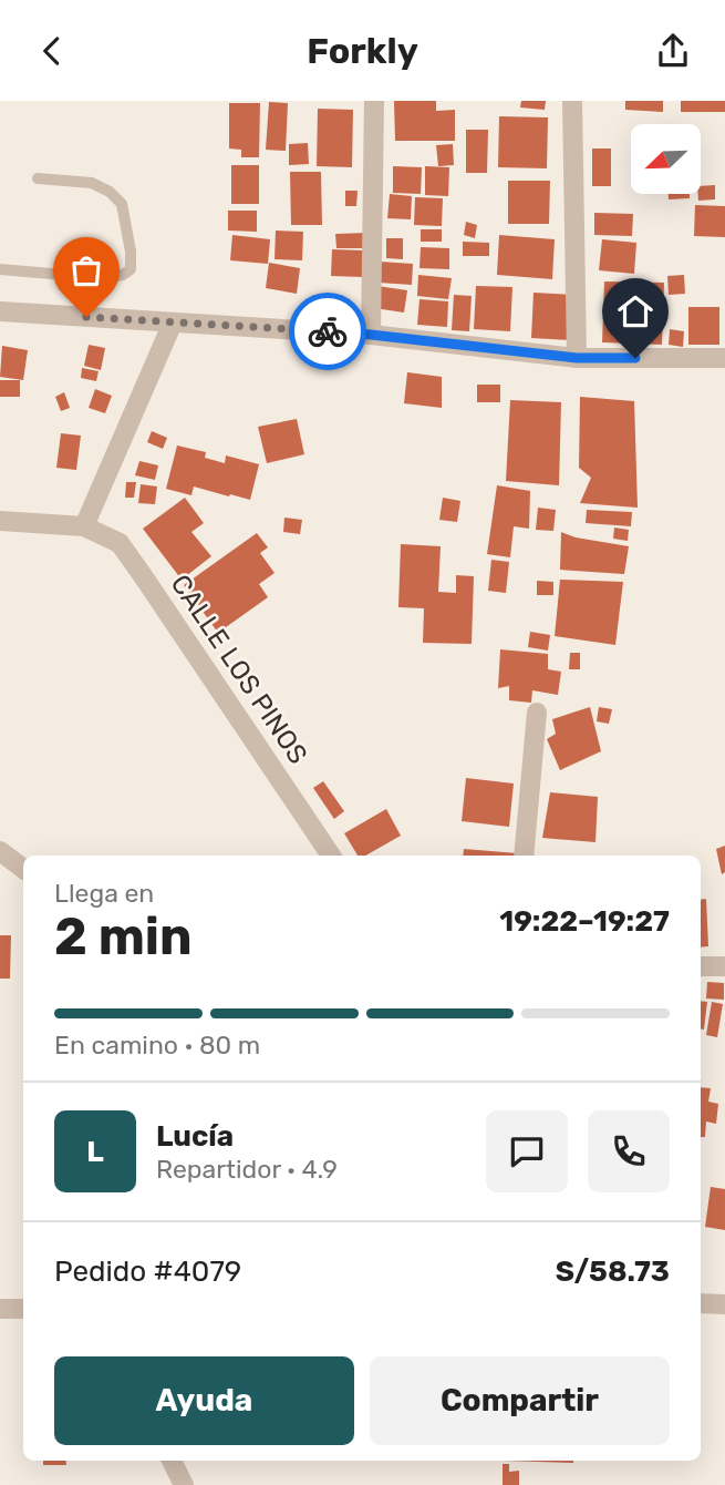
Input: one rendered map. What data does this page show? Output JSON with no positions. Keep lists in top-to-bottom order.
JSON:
{
  "streets": {
    "street": ["CALLE LOS PINOS"]
  },
  "north": "bottom left",
  "page": {
    "header": "Forkly",
    "heading": ["2 min", "Llega en", "19:22–19:27"],
    "panel": [
      "Lucía",
      "Repartidor · 4.9",
      "Pedido #4079",
      "S/58.73"
    ],
    "bar": "En camino · 80 m",
    "round": "L",
    "buttons": ["Ayuda", "Compartir"]
  }
}
